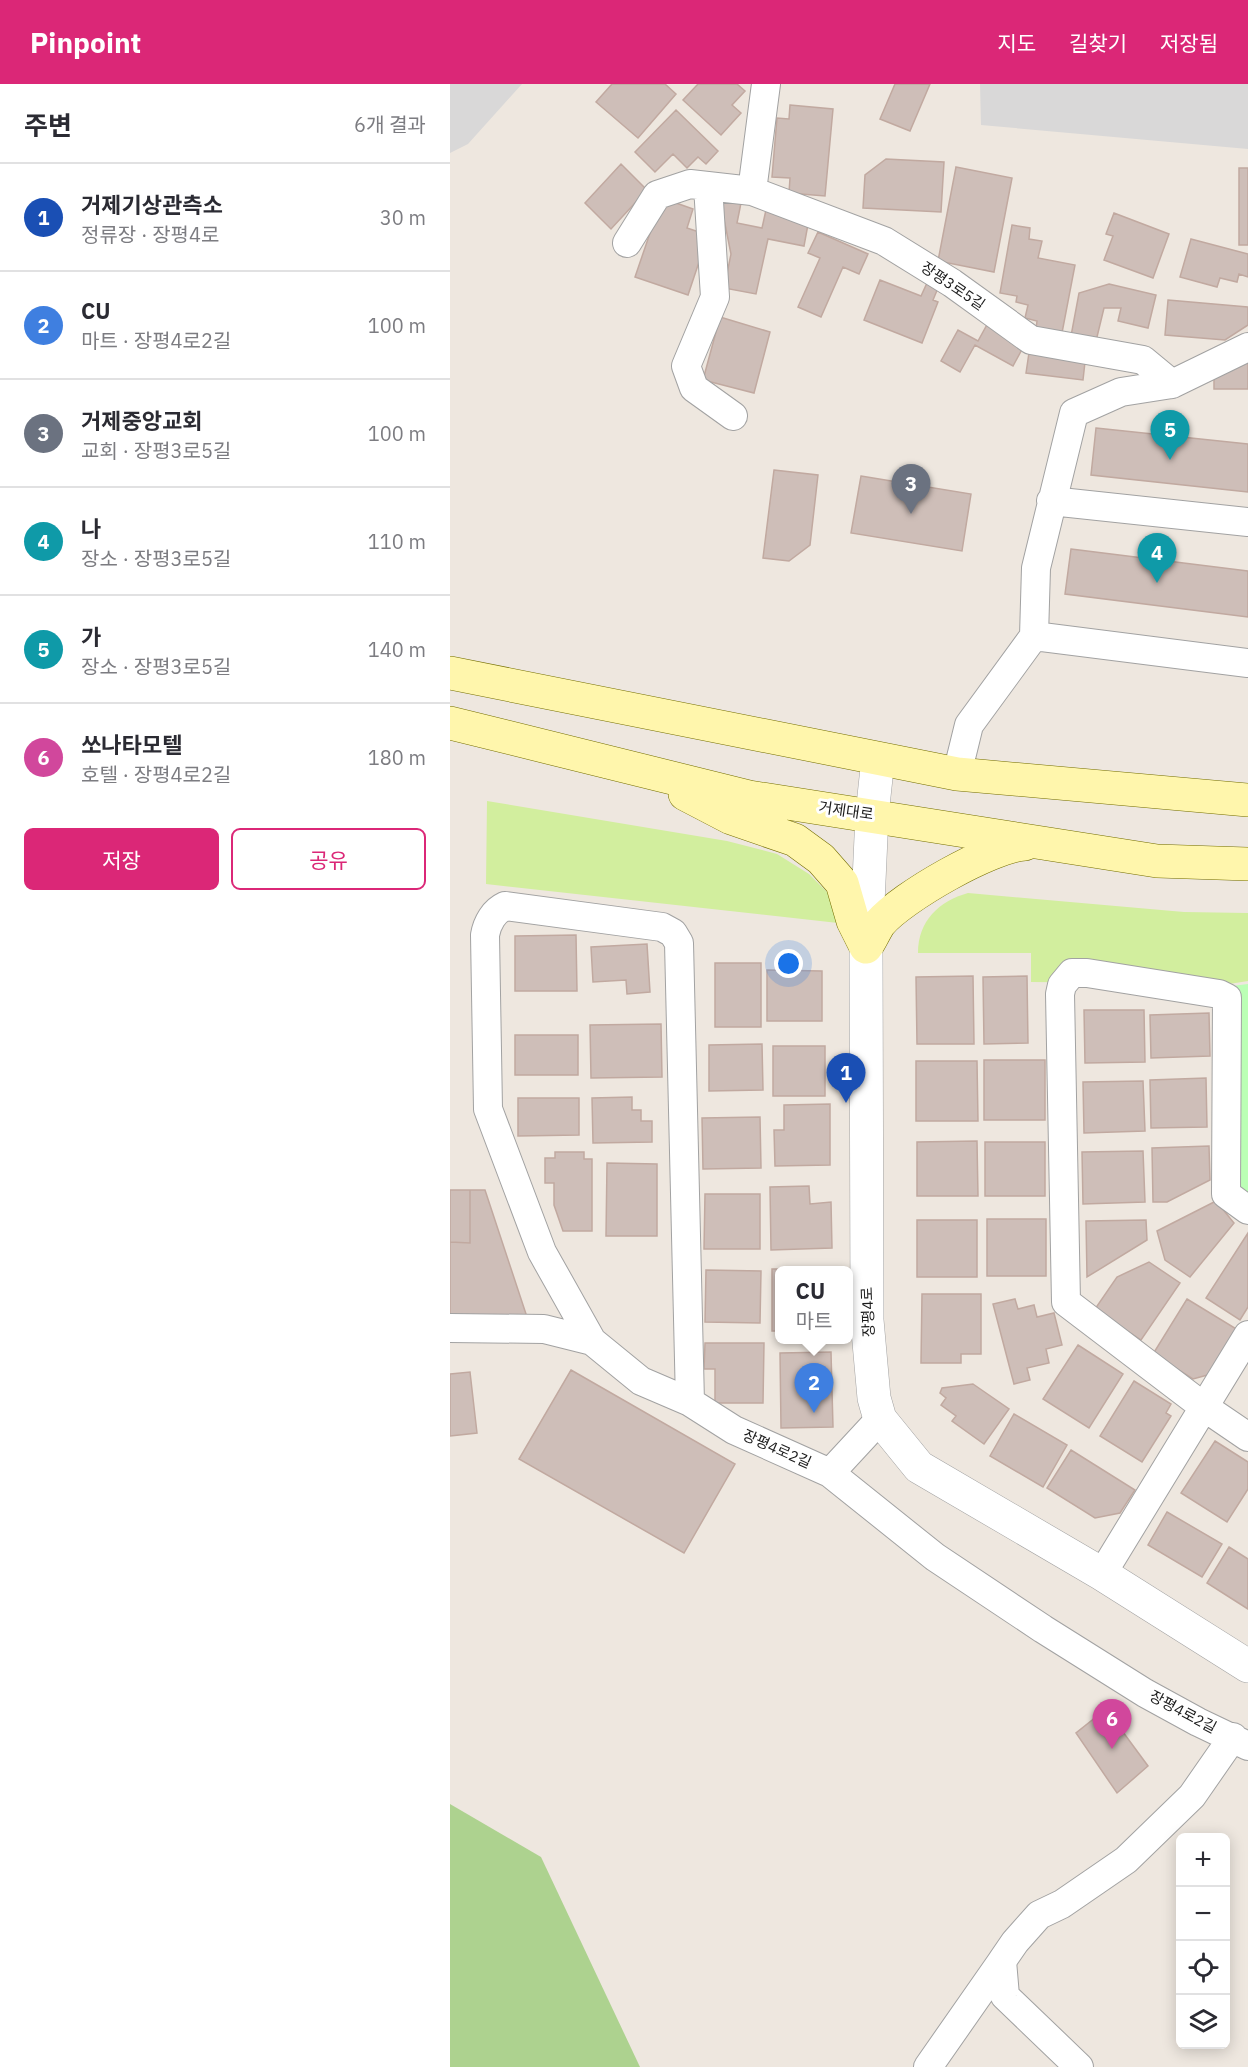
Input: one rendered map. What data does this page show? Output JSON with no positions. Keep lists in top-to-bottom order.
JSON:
{
  "streets": {
    "main road": ["거제대로"],
    "street": ["장평3로5길", "장평4로", "장평4로2길"]
  },
  "crossings": [
    ["거제대로", "장평4로"]
  ],
  "page": {
    "header": "Pinpoint",
    "nav": ["지도", "길찾기", "저장됨"],
    "heading": ["주변", "6개 결과"],
    "list": [
      {
        "mark": "1",
        "name": "거제기상관측소",
        "note": "정류장 · 장평4로",
        "value": "30 m"
      },
      {
        "mark": "2",
        "name": "CU",
        "note": "마트 · 장평4로2길",
        "value": "100 m"
      },
      {
        "mark": "3",
        "name": "거제중앙교회",
        "note": "교회 · 장평3로5길",
        "value": "100 m"
      },
      {
        "mark": "4",
        "name": "나",
        "note": "장소 · 장평3로5길",
        "value": "110 m"
      },
      {
        "mark": "5",
        "name": "가",
        "note": "장소 · 장평3로5길",
        "value": "140 m"
      },
      {
        "mark": "6",
        "name": "쏘나타모텔",
        "note": "호텔 · 장평4로2길",
        "value": "180 m"
      }
    ],
    "pins": [
      "5",
      "3",
      "4",
      "1",
      "2",
      "6"
    ],
    "buttons": ["저장", "공유"],
    "popup": ["CU", "마트"],
    "map_buttons": ["+", "−"]
  }
}
